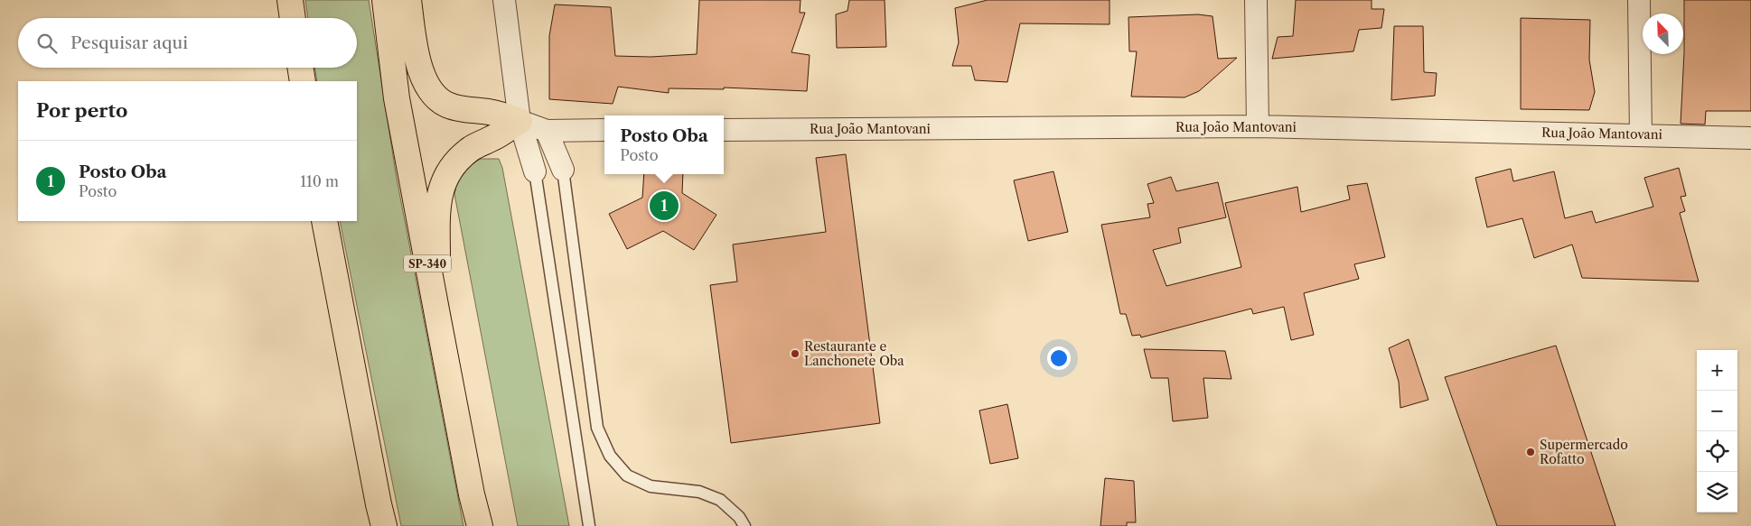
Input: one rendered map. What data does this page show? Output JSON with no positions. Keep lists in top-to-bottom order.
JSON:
{
  "streets": {
    "highway": ["SP-340"],
    "street": ["Rua João Mantovani"]
  },
  "places": ["Restaurante e Lanchonete Oba", "Supermercado Rofatto"],
  "north": "top left",
  "page": {
    "search": "Pesquisar aqui",
    "heading": "Por perto",
    "popup": ["Posto Oba", "Posto"],
    "list": [
      {
        "mark": "1",
        "name": "Posto Oba",
        "note": "Posto",
        "value": "110 m"
      }
    ],
    "pins": "1",
    "map_buttons": ["+", "−"]
  }
}
